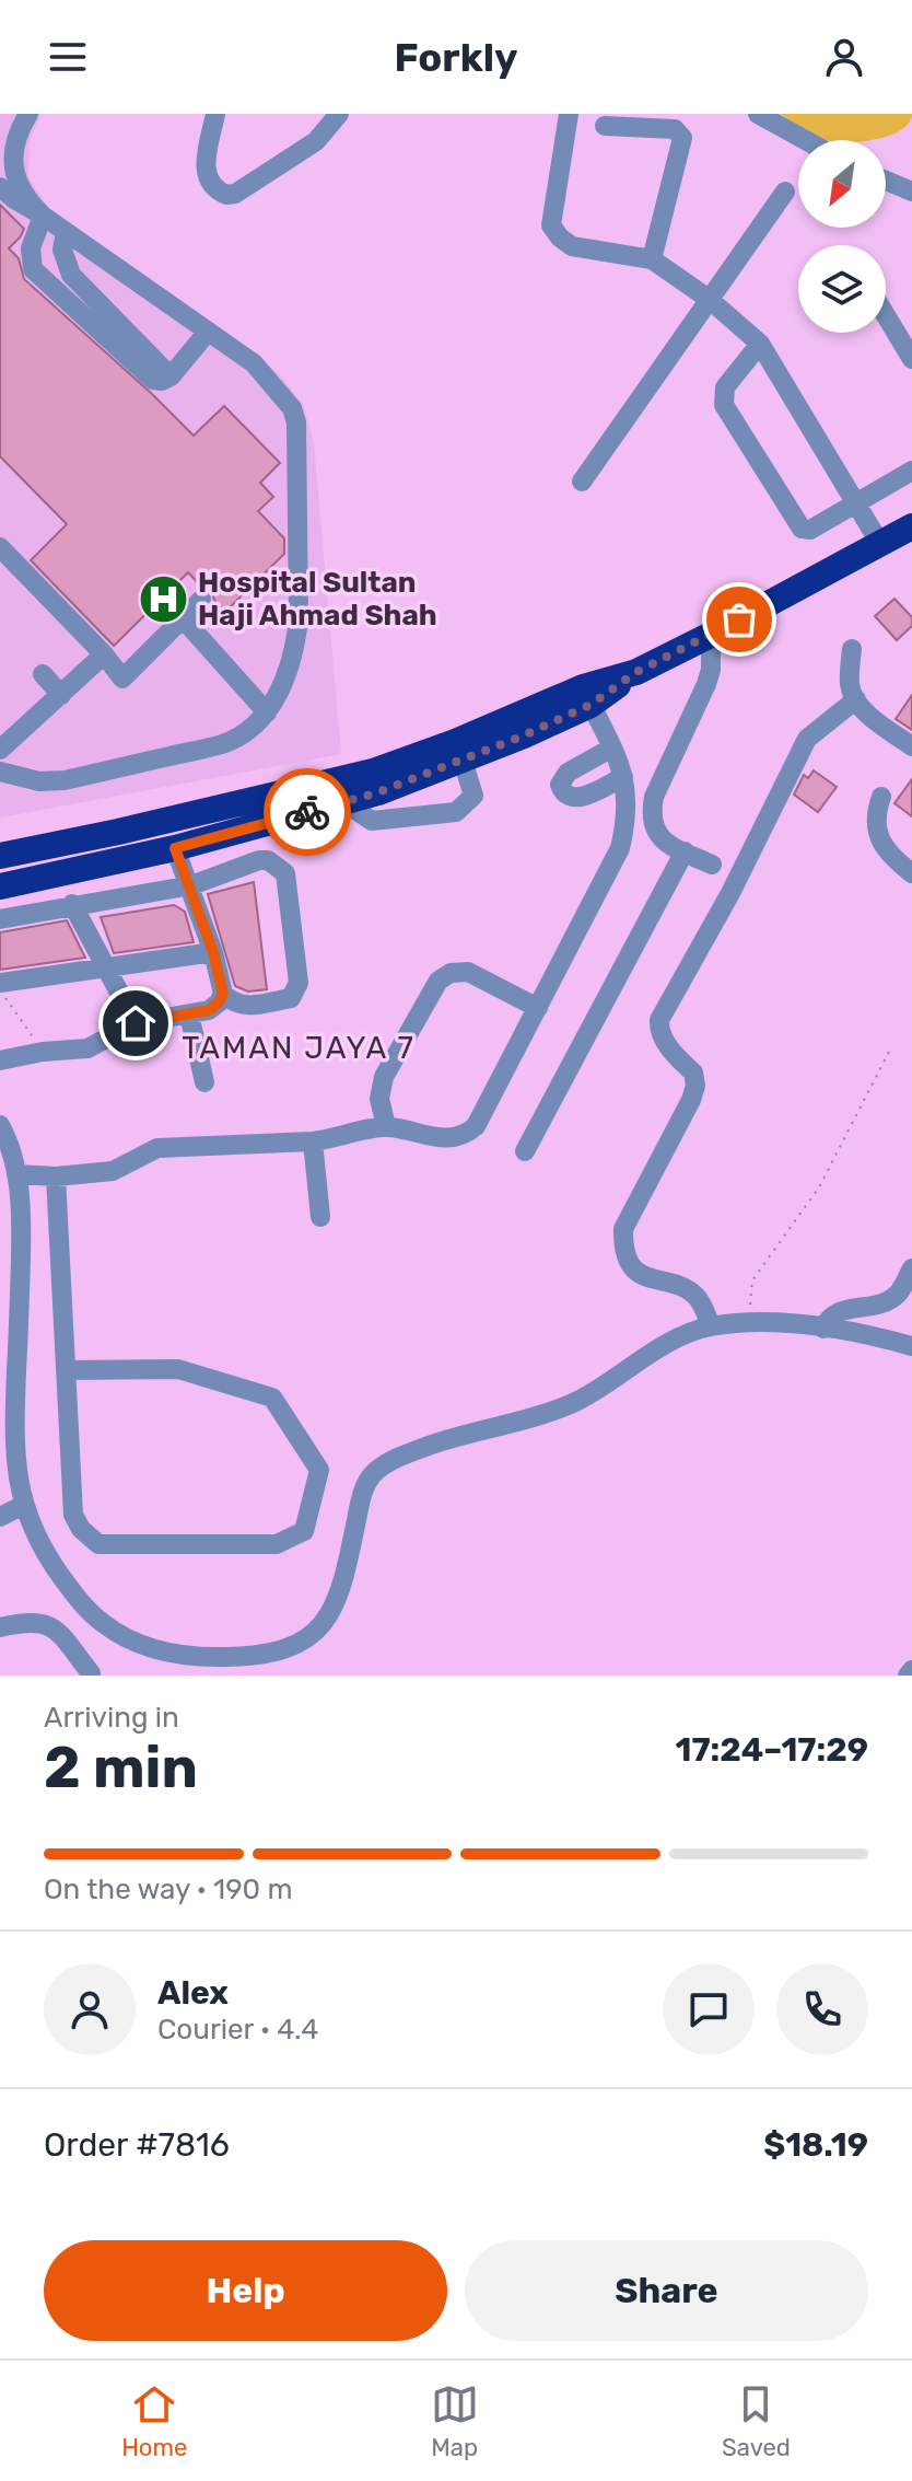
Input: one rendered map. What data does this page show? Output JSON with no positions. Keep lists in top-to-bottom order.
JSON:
{
  "districts": ["TAMAN JAYA 7"],
  "places": {
    "hospital": ["Hospital Sultan Haji Ahmad Shah"]
  },
  "north": "bottom left",
  "page": {
    "header": "Forkly",
    "heading": ["2 min", "Arriving in", "17:24–17:29"],
    "panel": [
      "Alex",
      "Courier · 4.4",
      "Order #7816",
      "$18.19"
    ],
    "bar": "On the way · 190 m",
    "buttons": ["Help", "Share"],
    "tabs": ["Home", "Map", "Saved"]
  }
}
